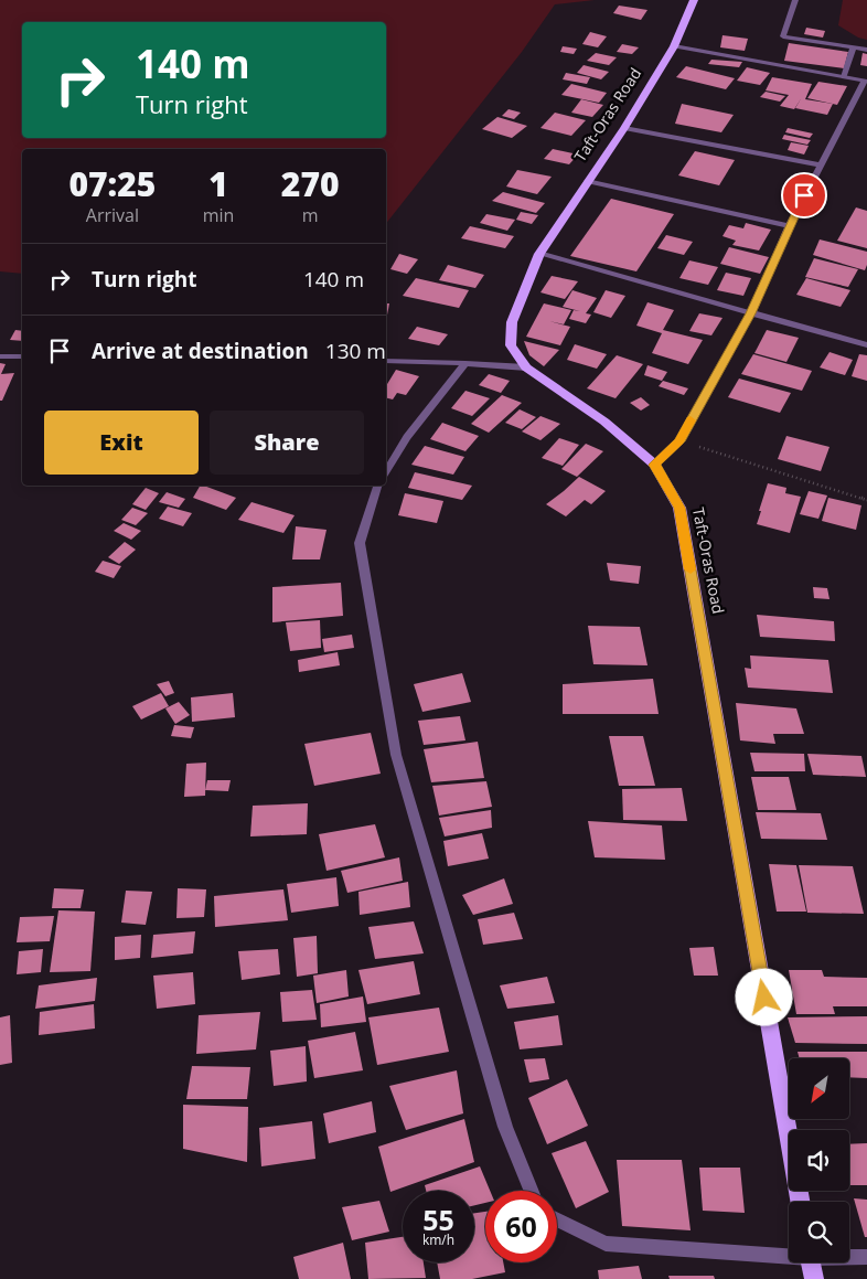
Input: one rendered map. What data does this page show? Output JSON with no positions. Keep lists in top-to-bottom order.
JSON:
{
  "streets": {
    "main road": ["Taft-Oras Road"]
  },
  "north": "bottom left",
  "page": {
    "turn": ["140 m", "Turn right"],
    "eta": [
      "07:25",
      "Arrival",
      "1",
      "min",
      "270",
      "m"
    ],
    "list": [
      {
        "name": "Turn right",
        "value": "140 m"
      },
      {
        "name": "Arrive at destination",
        "value": "130 m"
      }
    ],
    "buttons": ["Exit", "Share"],
    "speed": "55 km/h",
    "limit": "60"
  }
}
